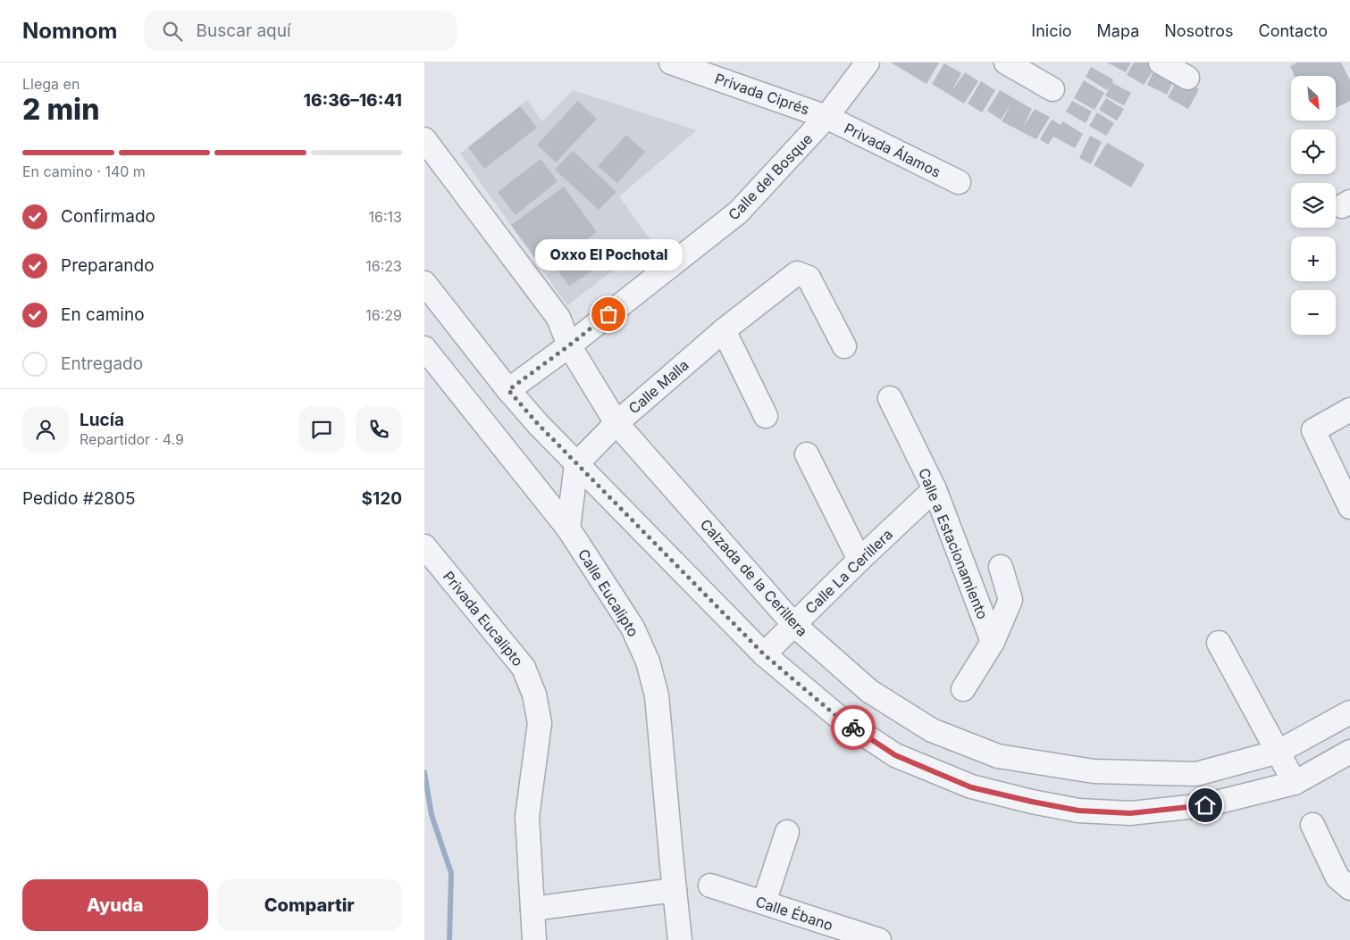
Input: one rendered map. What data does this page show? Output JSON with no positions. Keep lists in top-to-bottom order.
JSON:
{
  "streets": {
    "street": [
      "Privada Ciprés",
      "Privada Álamos",
      "Calle del Bosque",
      "Calle Malla",
      "Calle a Estacionamiento",
      "Calle La Cerillera",
      "Calzada de la Cerillera",
      "Calle Eucalipto",
      "Privada Eucalipto",
      "Calle Ébano"
    ]
  },
  "crossings": [
    ["Privada Ciprés", "Privada Álamos"],
    ["Privada Ciprés", "Calle del Bosque"],
    ["Privada Álamos", "Calle del Bosque"],
    ["Calle del Bosque", "Calzada de la Cerillera"],
    ["Calle Malla", "Calzada de la Cerillera"],
    ["Calle a Estacionamiento", "Calle La Cerillera"],
    ["Calle La Cerillera", "Calzada de la Cerillera"]
  ],
  "places": ["Oxxo El Pochotal"],
  "north": "bottom right",
  "page": {
    "header": "Nomnom",
    "search": "Buscar aquí",
    "nav": [
      "Inicio",
      "Mapa",
      "Nosotros",
      "Contacto"
    ],
    "heading": ["2 min", "Llega en", "16:36–16:41"],
    "panel": [
      "Lucía",
      "Repartidor · 4.9",
      "Pedido #2805",
      "$120"
    ],
    "map_buttons": ["+", "−"],
    "bar": "En camino · 140 m",
    "list": [
      ["Confirmado", "16:13"],
      ["Preparando", "16:23"],
      ["En camino", "16:29"],
      "Entregado"
    ],
    "bubble": "Oxxo El Pochotal",
    "buttons": ["Ayuda", "Compartir"]
  }
}
